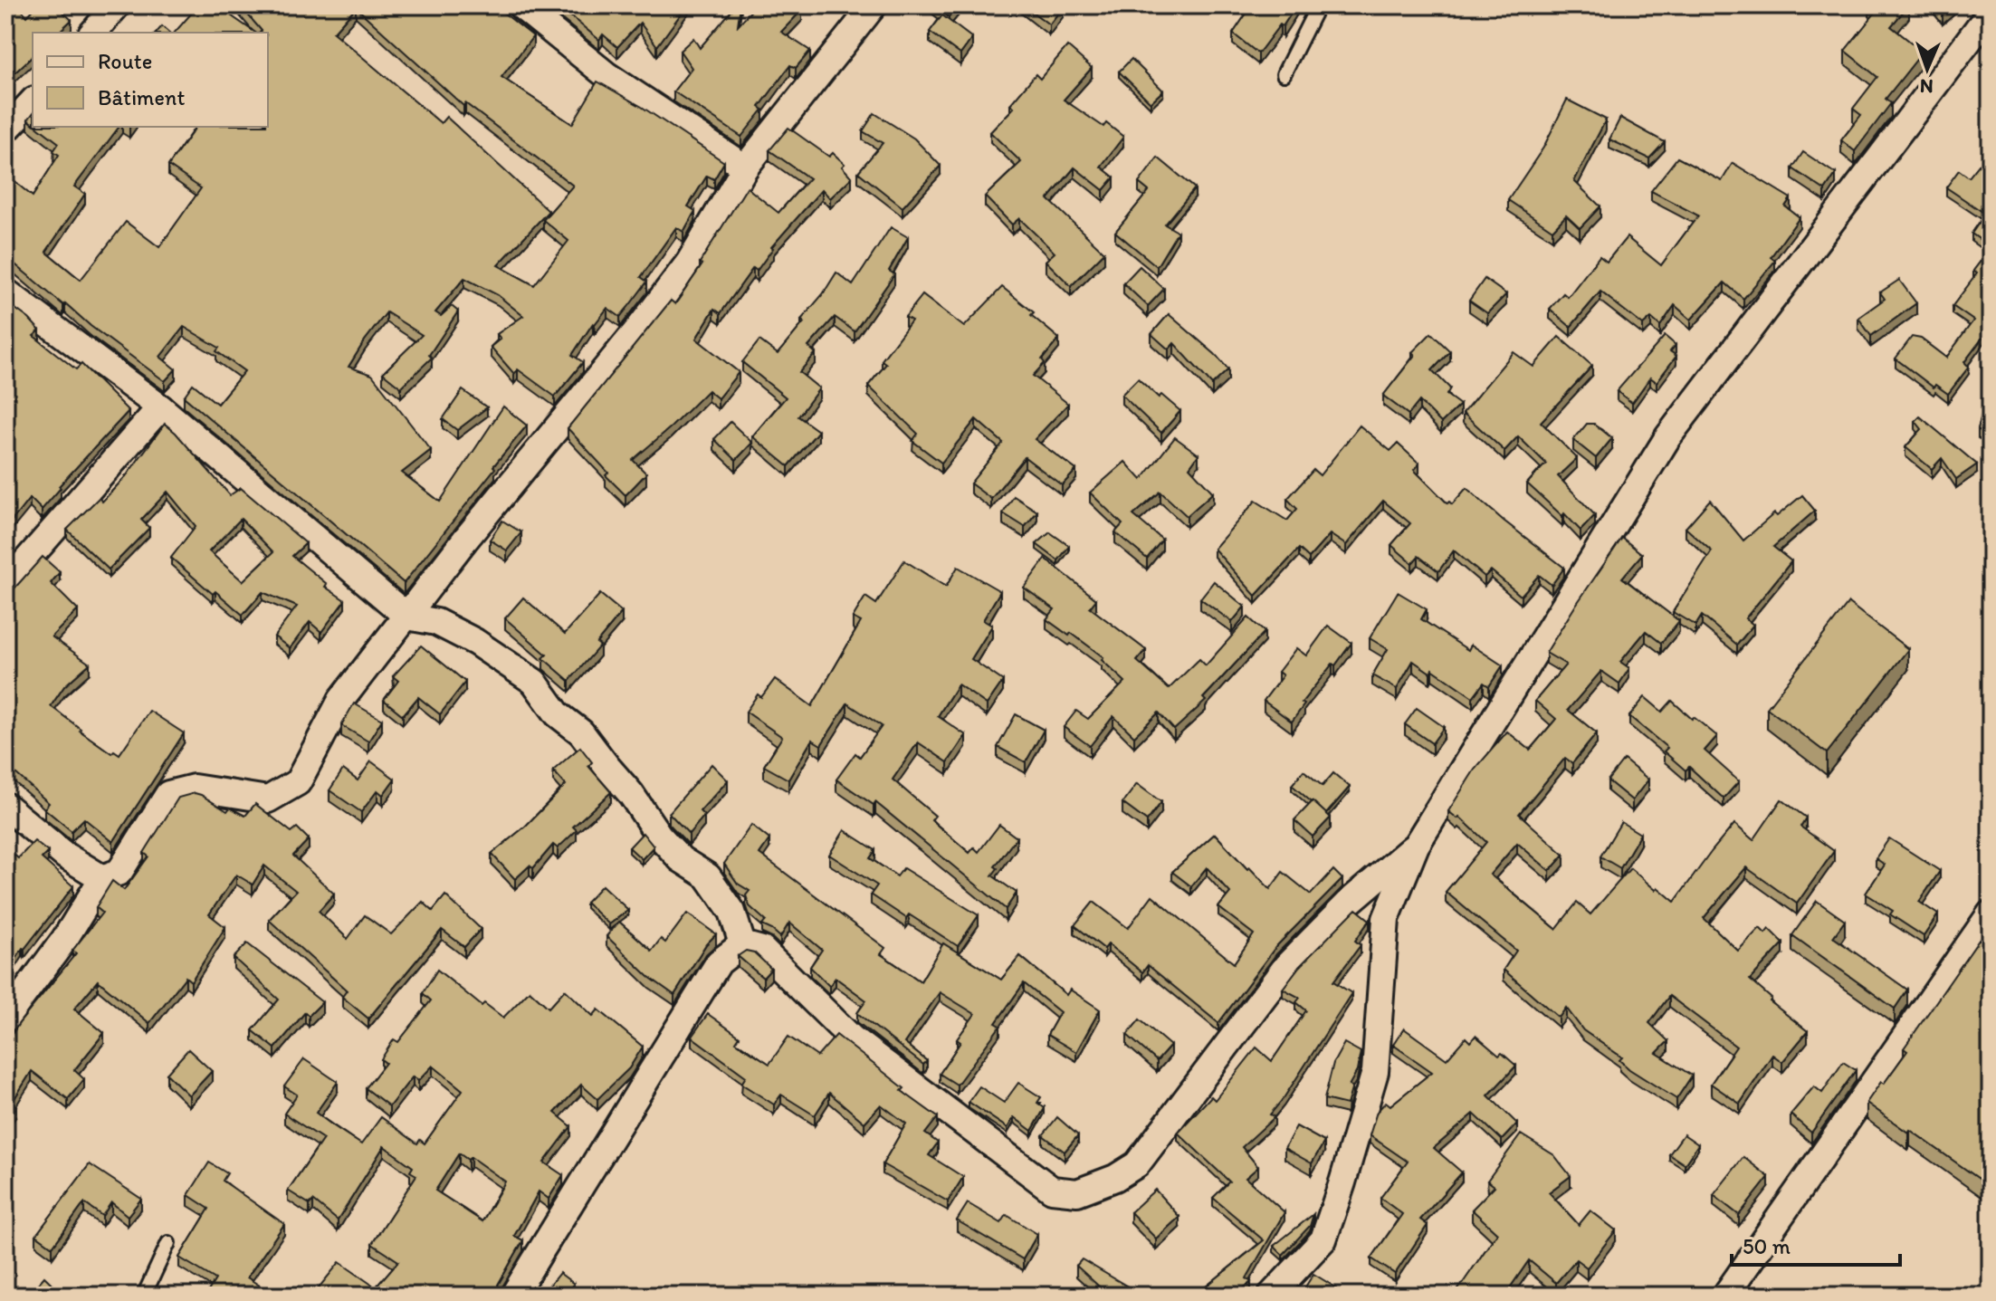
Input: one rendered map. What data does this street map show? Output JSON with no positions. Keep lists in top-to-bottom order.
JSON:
{
  "legend": ["Route", "Bâtiment"],
  "scale_bar": "50 m",
  "north": "bottom"
}
